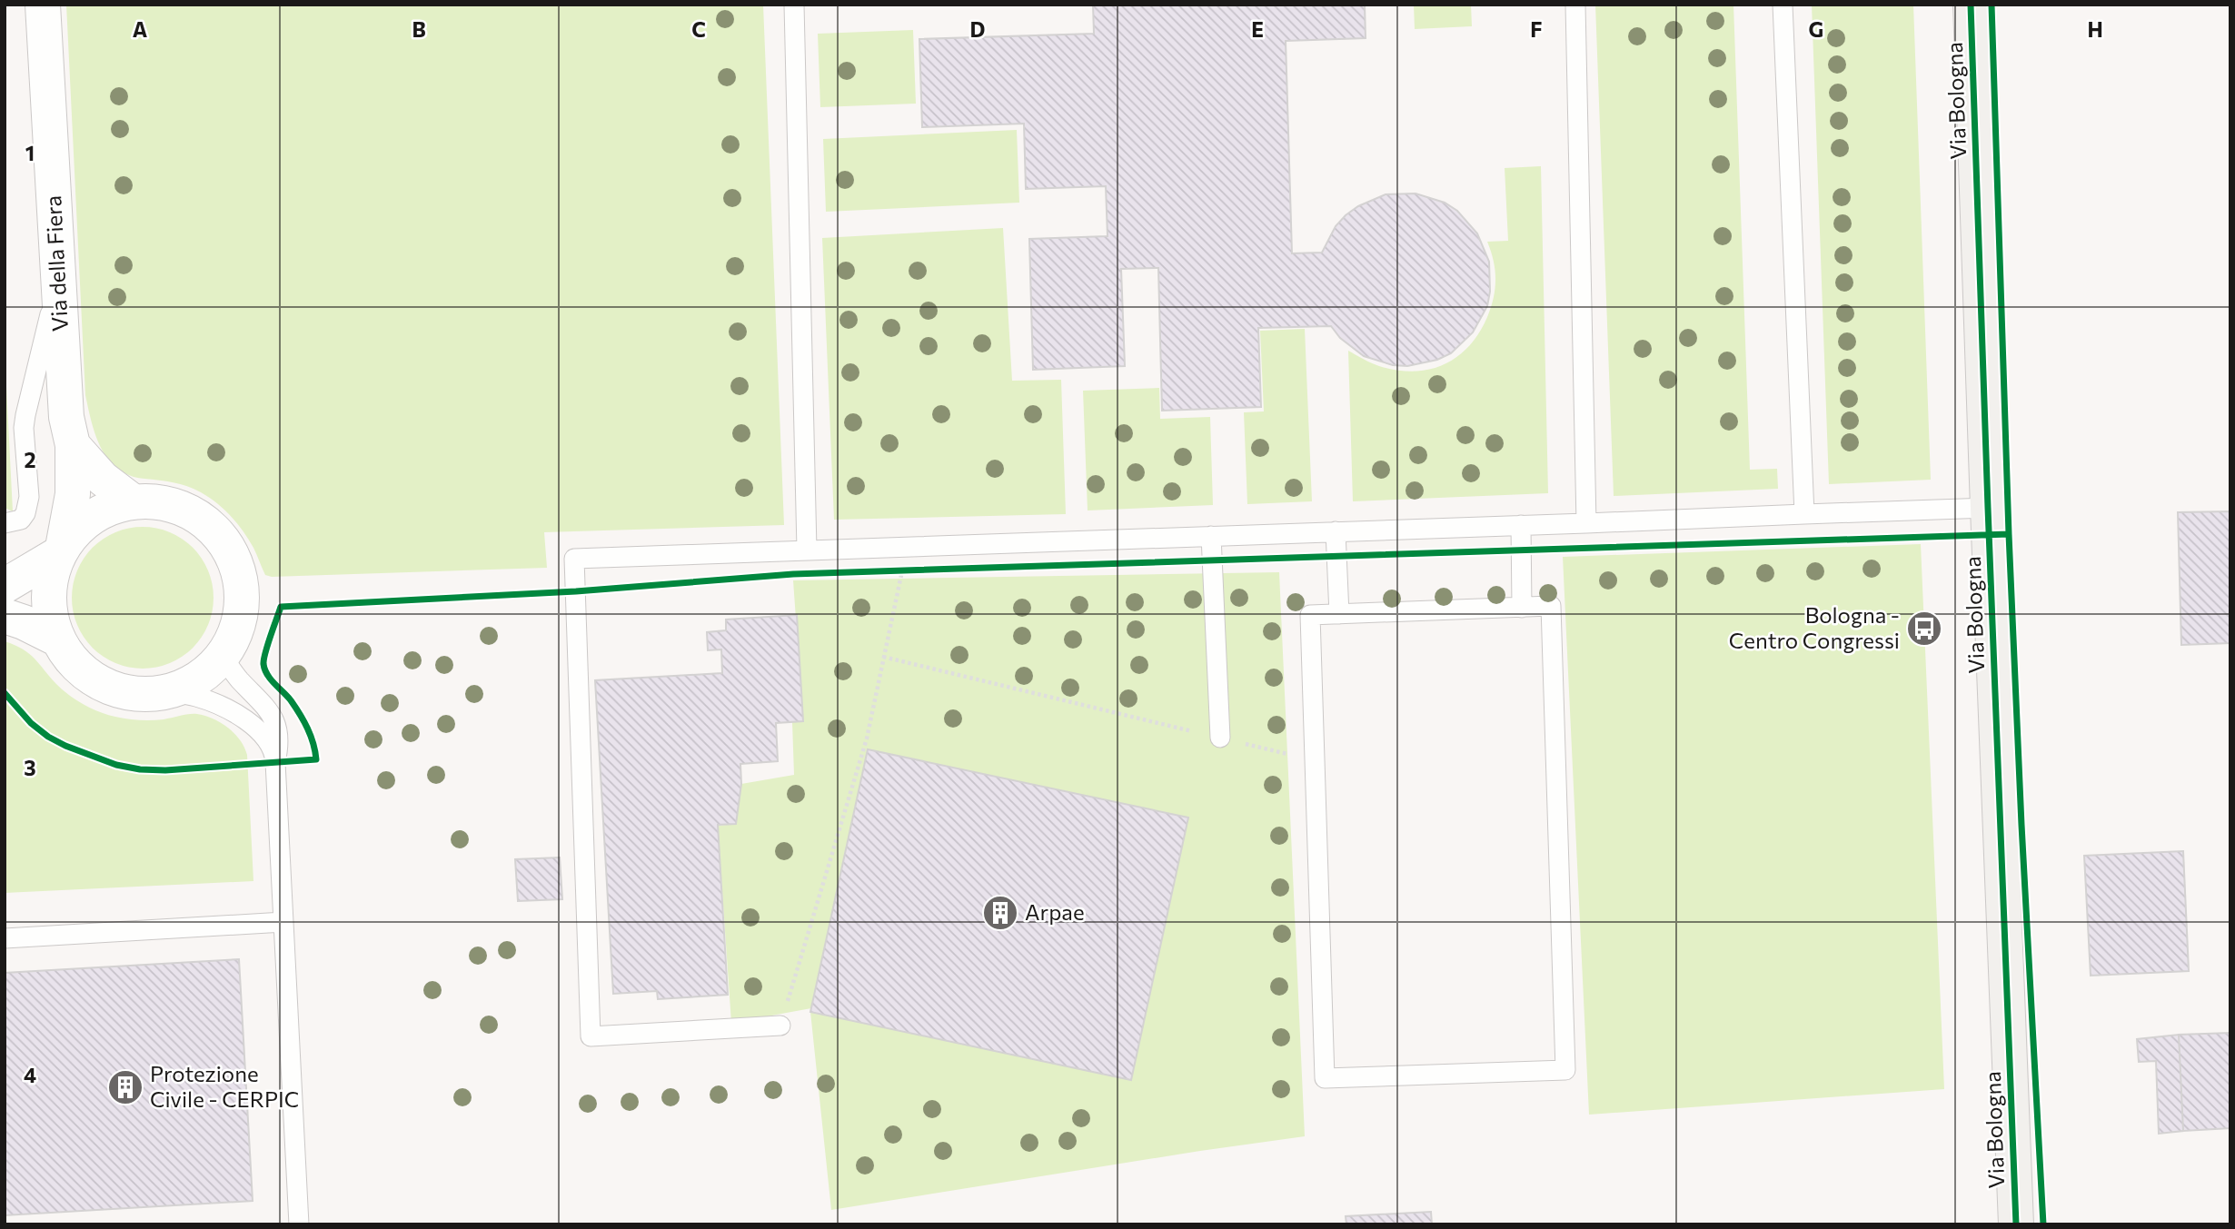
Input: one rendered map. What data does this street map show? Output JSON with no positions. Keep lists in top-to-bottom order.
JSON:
{
  "streets": {
    "main road": ["Via Bologna"],
    "street": ["Via della Fiera"]
  },
  "places": {
    "bus stop": ["Bologna - Centro Congressi"],
    "building": ["Arpae", "Protezione Civile - CERPIC"]
  },
  "grid": {
    "columns": [
      "A",
      "B",
      "C",
      "D",
      "E",
      "F",
      "G",
      "H"
    ],
    "rows": [
      "1",
      "2",
      "3",
      "4"
    ]
  }
}
